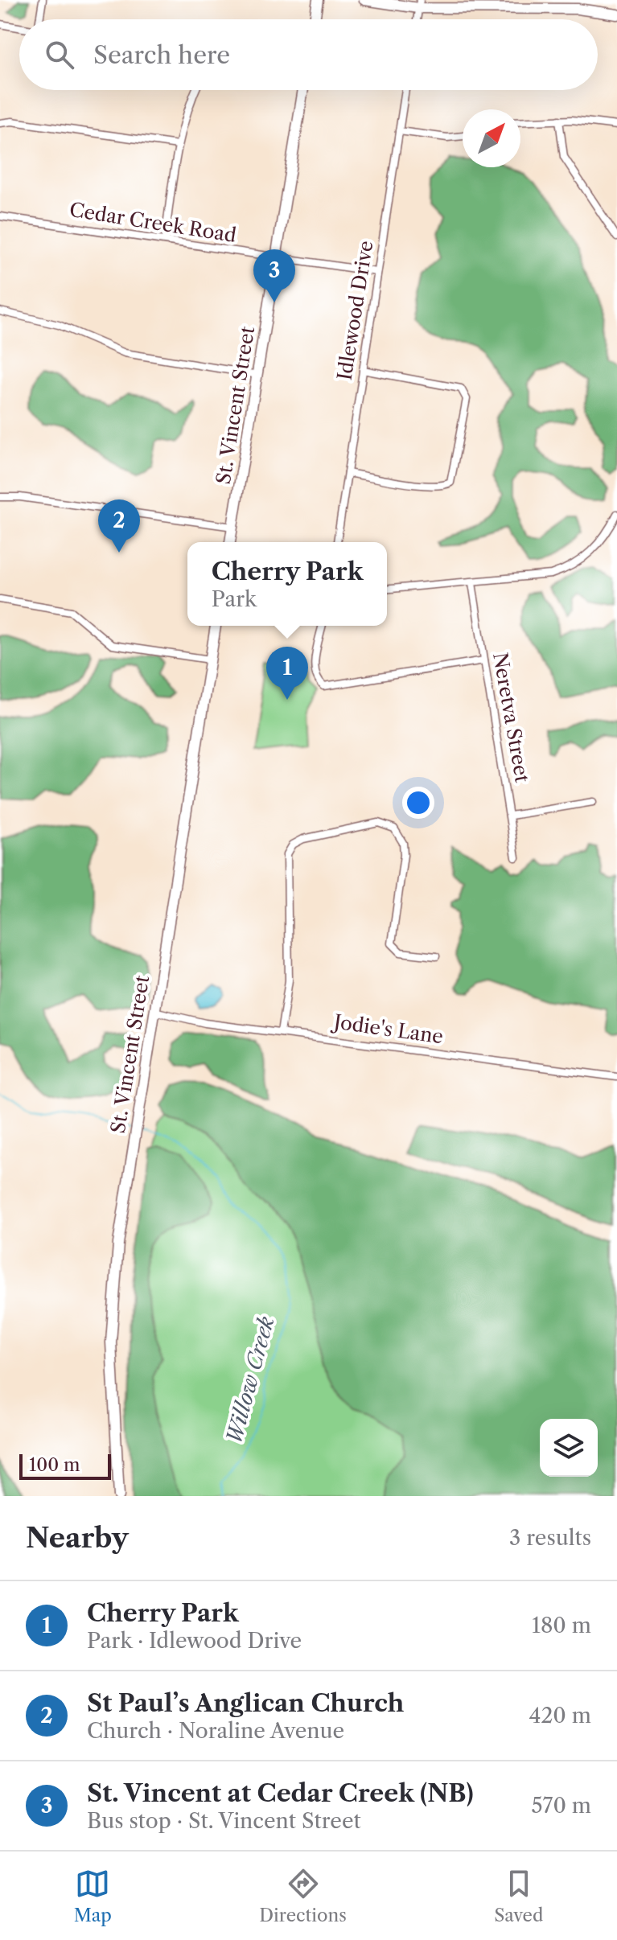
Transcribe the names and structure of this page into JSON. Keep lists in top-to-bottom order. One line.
{"streets":{"street":["Cedar Creek Road","Idlewood Drive","St. Vincent Street","Neretva Street","Jodie's Lane"]},"crossings":[["Cedar Creek Road","Idlewood Drive"],["Cedar Creek Road","St. Vincent Street"],["St. Vincent Street","Jodie's Lane"]],"water":["Willow Creek"],"scale_bar":"100 m","north":"top right","page":{"search":"Search here","pins":["3","2","1"],"popup":["Cherry Park","Park"],"scale":"100 m","heading":["Nearby","3 results"],"list":[{"mark":"1","name":"Cherry Park","note":"Park · Idlewood Drive","value":"180 m"},{"mark":"2","name":"St Paul’s Anglican Church","note":"Church · Noraline Avenue","value":"420 m"},{"mark":"3","name":"St. Vincent at Cedar Creek (NB)","note":"Bus stop · St. Vincent Street","value":"570 m"}],"nav":["Map","Directions","Saved"]}}
